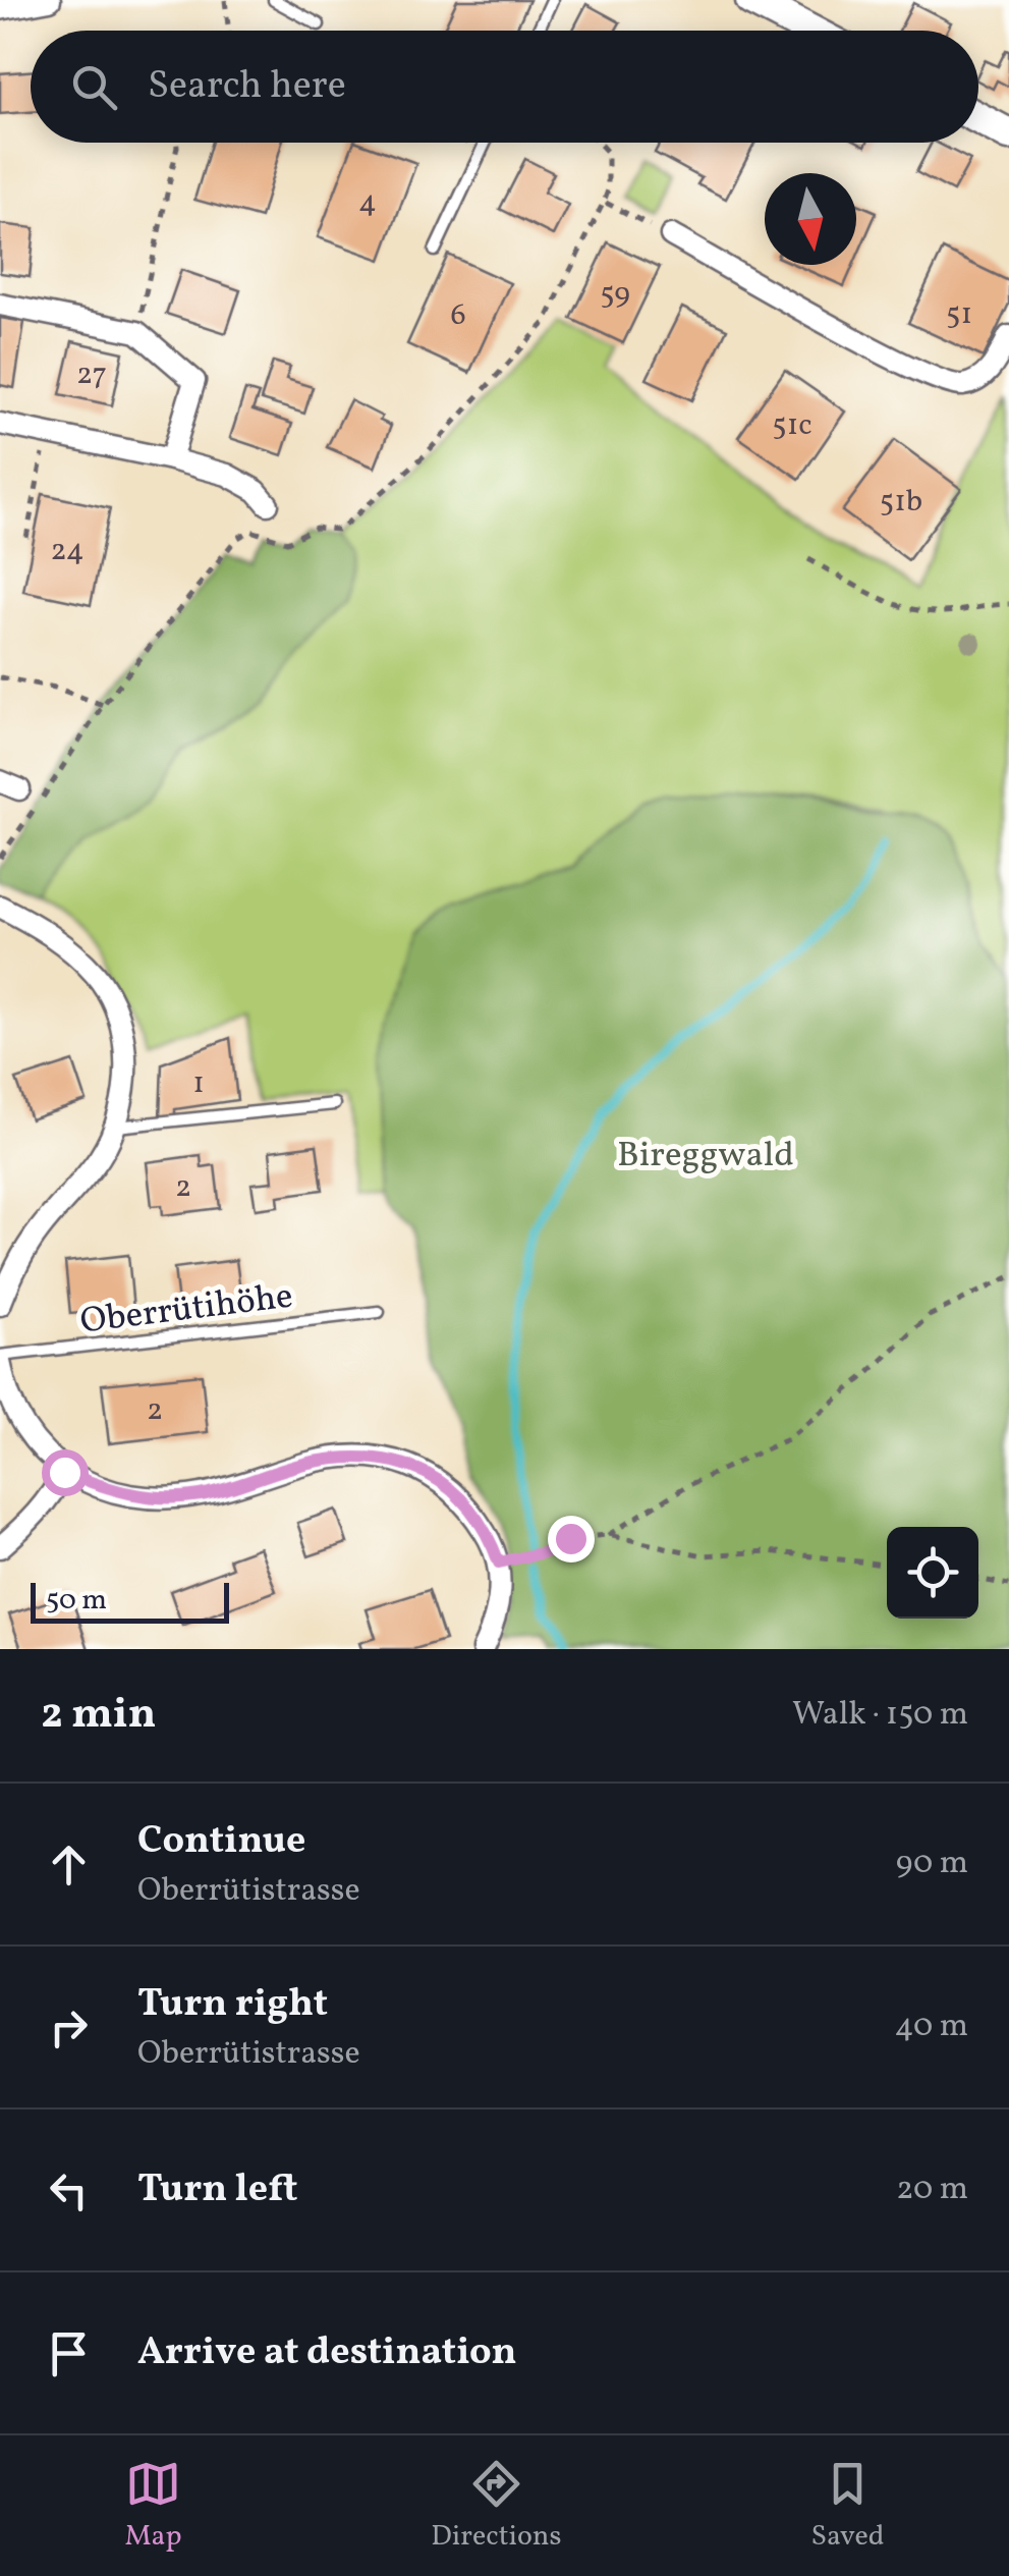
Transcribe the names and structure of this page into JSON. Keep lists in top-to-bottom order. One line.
{"streets":{"lane":["Oberrütihöhe"]},"parks":["Bireggwald"],"house_numbers":["4","59","51","6","27","51c","51b","24","1","2","2"],"scale_bar":"50 m","north":"bottom","page":{"search":"Search here","scale":"50 m","heading":["2 min","Walk · 150 m"],"list":[["Continue","Oberrütistrasse","90 m"],["Turn right","Oberrütistrasse","40 m"],["Turn left","20 m"],"Arrive at destination"],"nav":["Map","Directions","Saved"]}}
